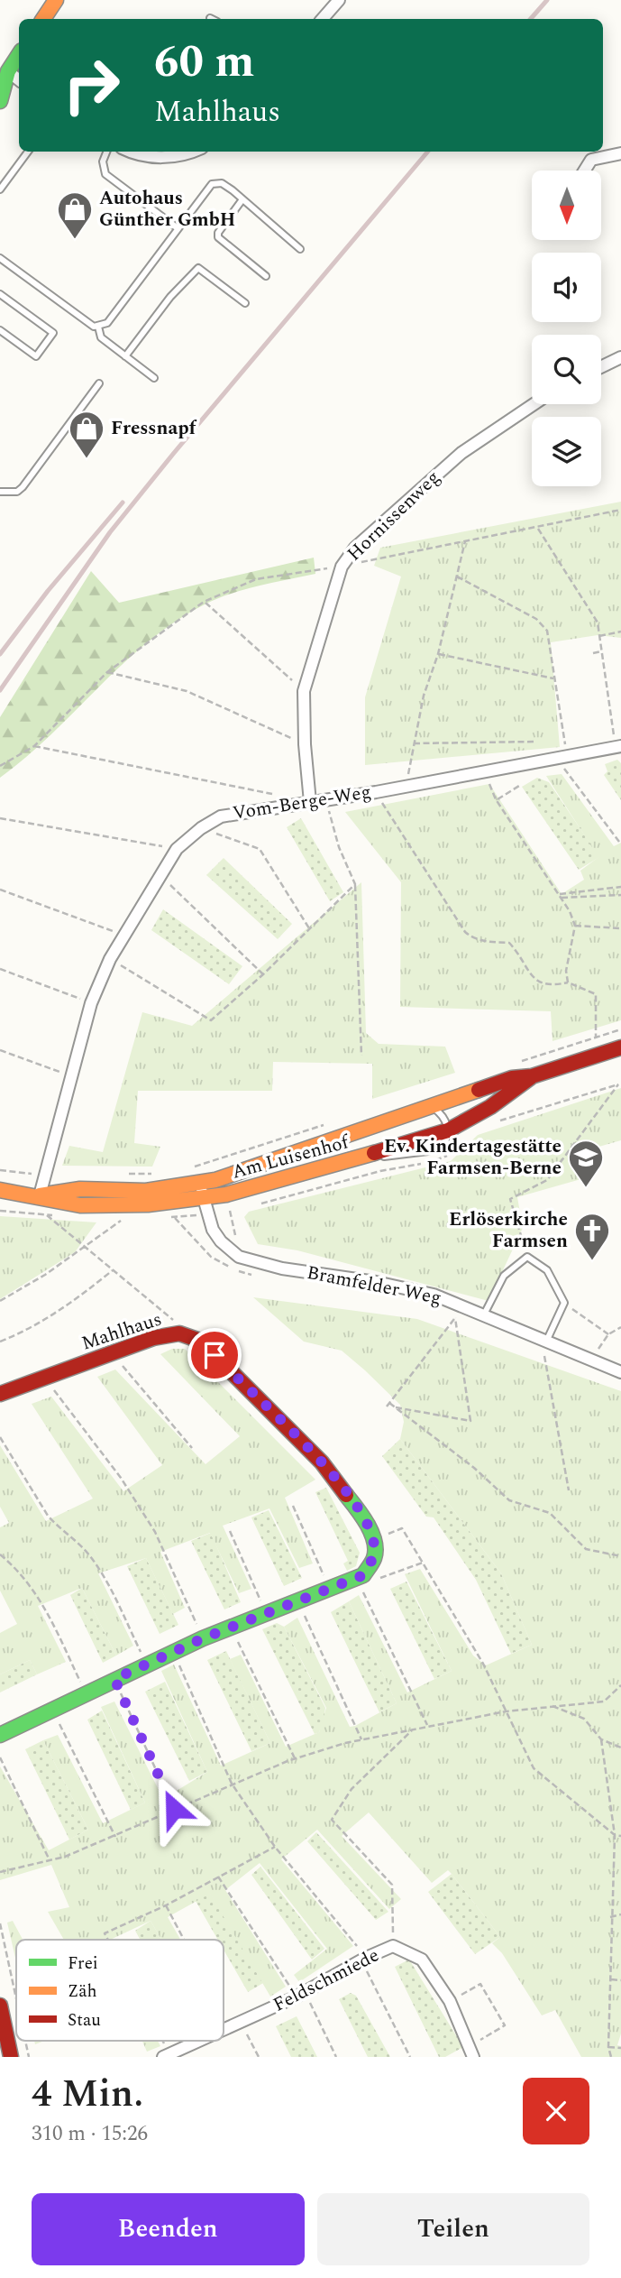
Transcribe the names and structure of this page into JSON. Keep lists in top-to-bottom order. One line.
{"streets":{"main road":["Am Luisenhof","Mahlhaus"],"street":["Hornissenweg","Vom-Berge-Weg","Bramfelder Weg","Feldschmiede"]},"crossings":[["Hornissenweg","Vom-Berge-Weg"],["Vom-Berge-Weg","Am Luisenhof"],["Am Luisenhof","Bramfelder Weg"]],"places":{"shop":["Autohaus Günther GmbH","Fressnapf"],"school or university":["Ev. Kindertagestätte Farmsen-Berne"],"church":["Erlöserkirche Farmsen"]},"legend":["Frei","Zäh","Stau"],"north":"bottom","page":{"turn":["60 m","Mahlhaus"],"heading":["4 Min.","310 m · 15:26"],"buttons":["Beenden","Teilen"]}}
